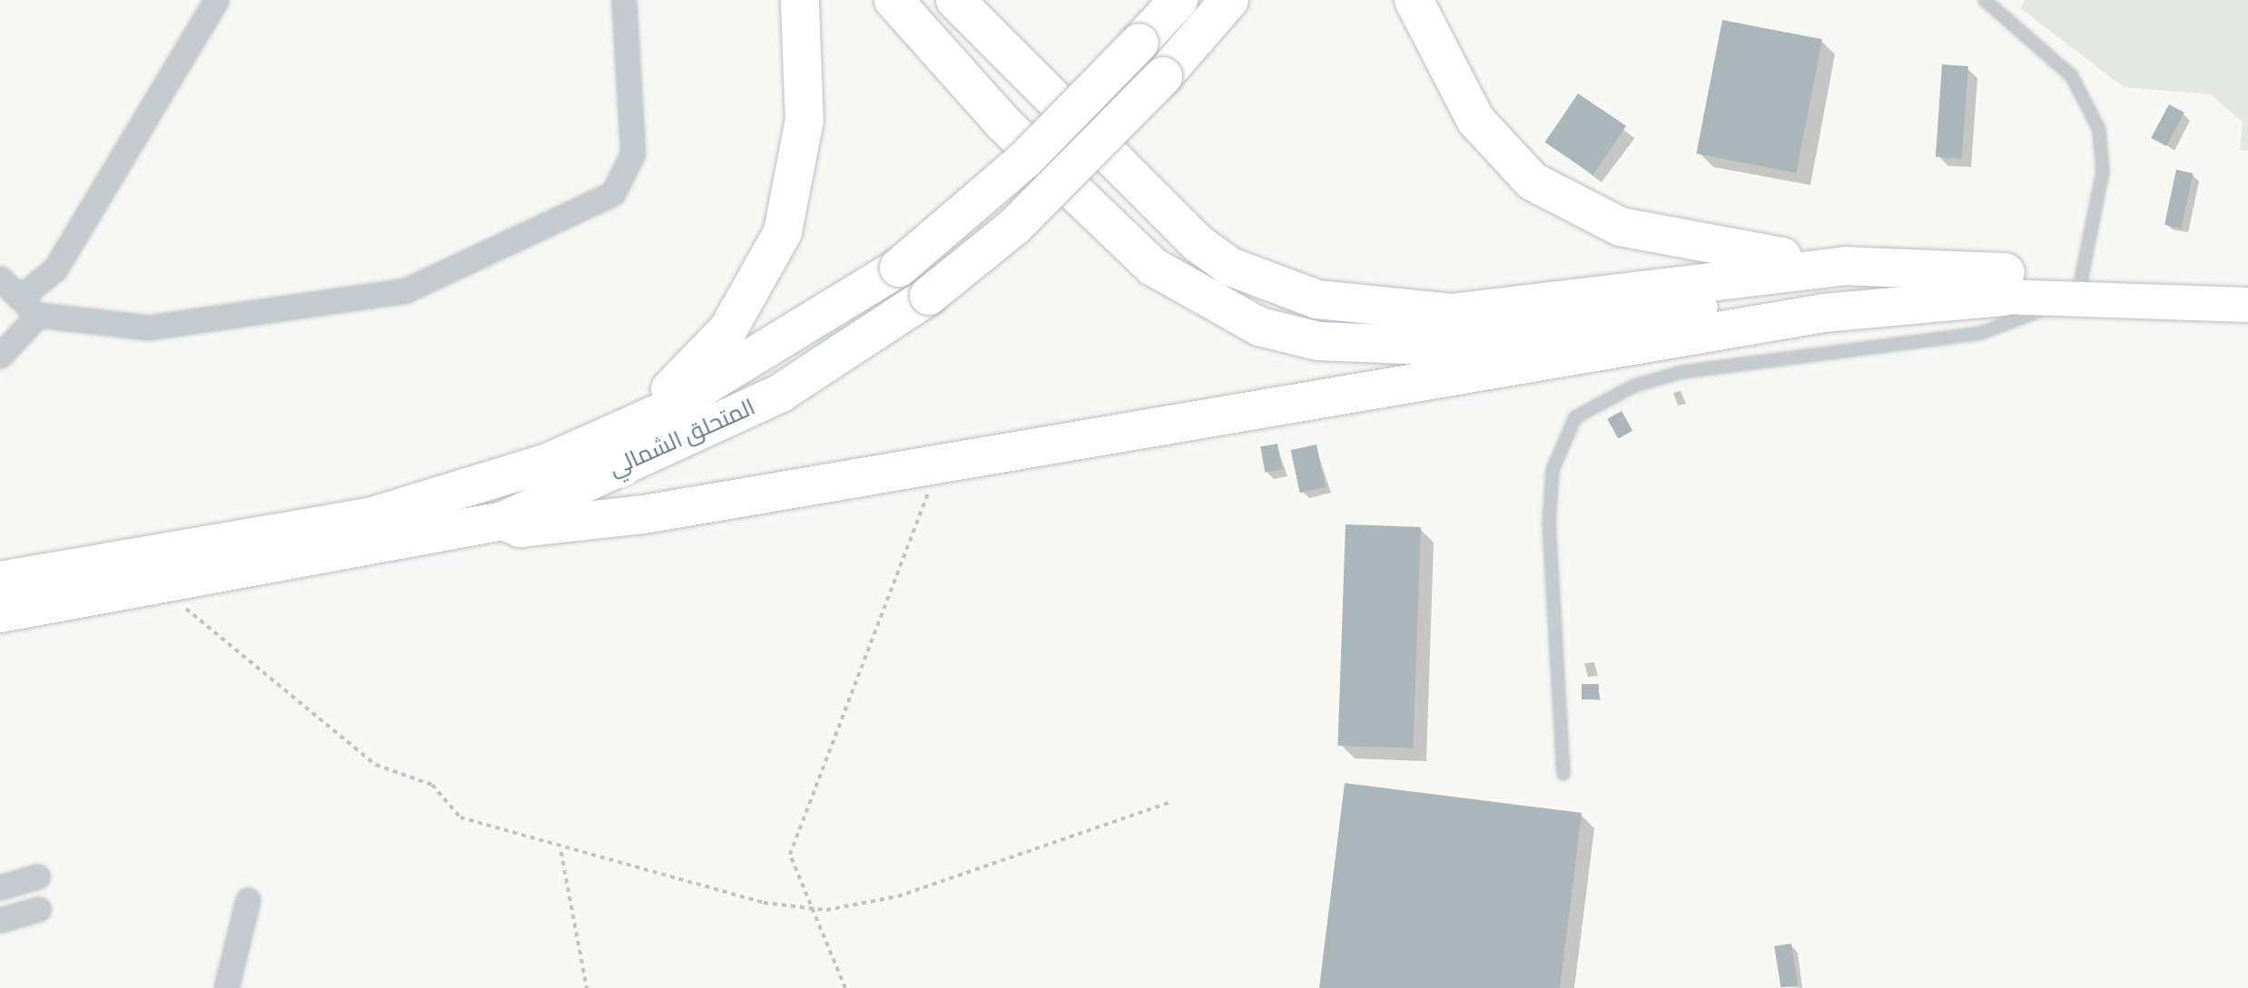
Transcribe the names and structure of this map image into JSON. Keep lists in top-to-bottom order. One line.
{"streets":{"highway":["المتحلق الشمالي"]}}
